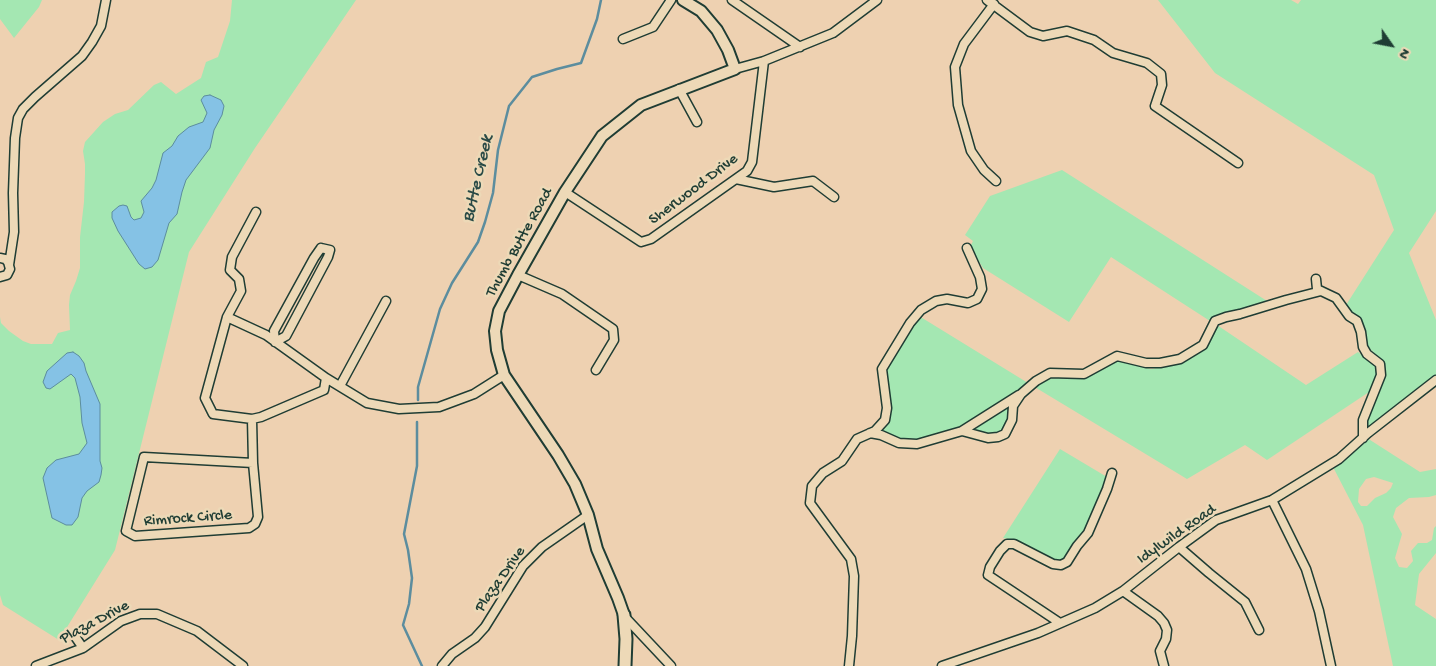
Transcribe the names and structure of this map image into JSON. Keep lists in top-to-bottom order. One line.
{"streets":{"street":["Sherwood Drive","Thumb Butte Road","Rimrock Circle","Idylwild Road","Plaza Drive"]},"crossings":[["Sherwood Drive","Thumb Butte Road"],["Thumb Butte Road","Plaza Drive"]],"water":["Butte Creek"],"north":"bottom right"}
